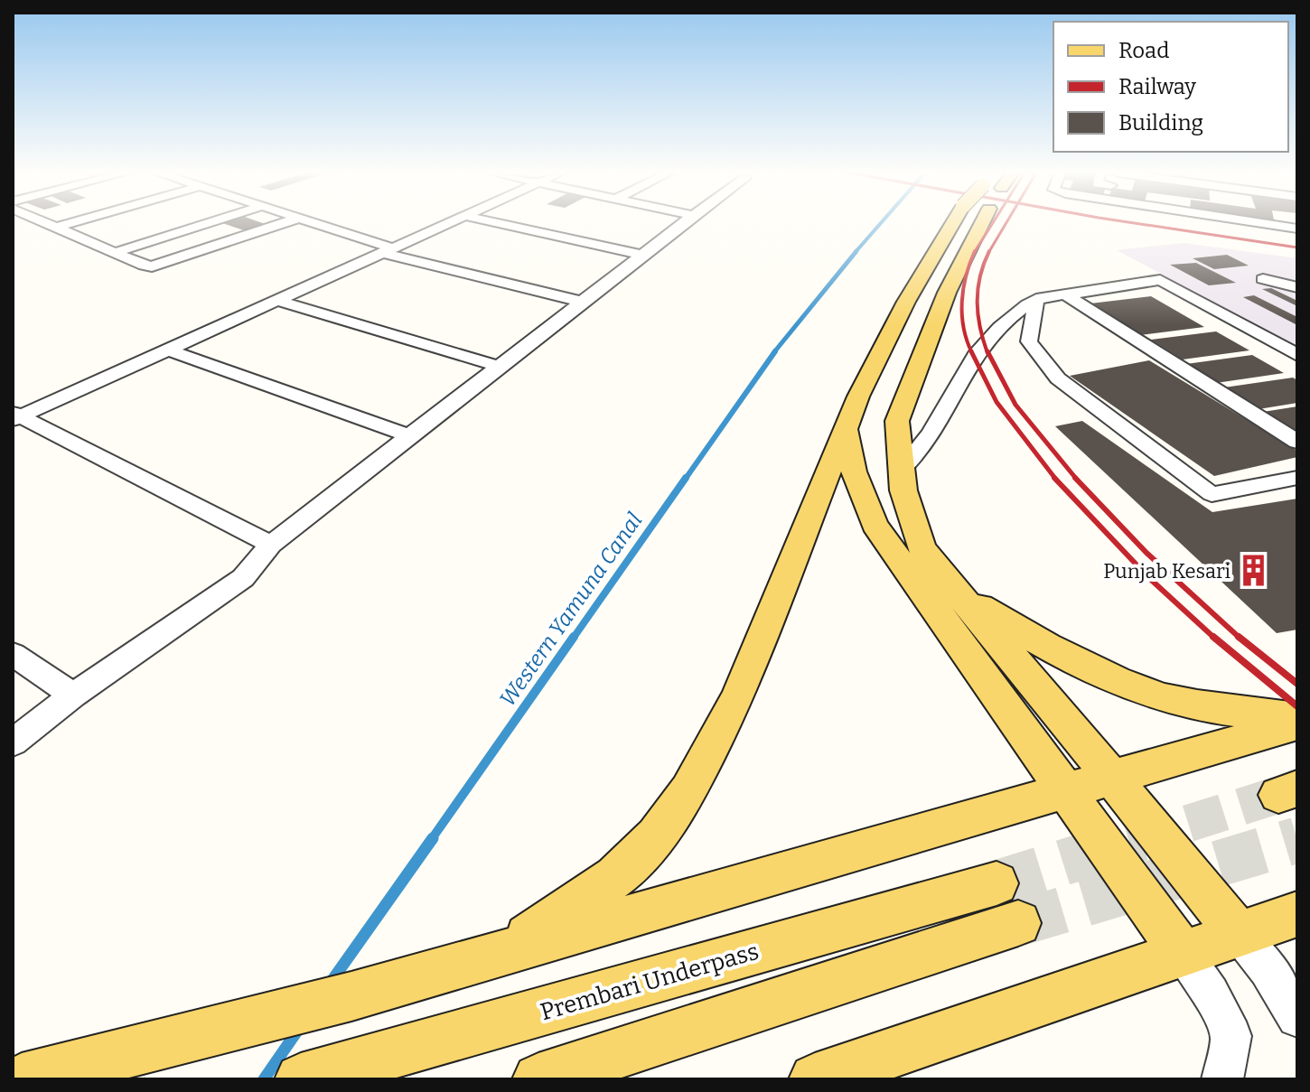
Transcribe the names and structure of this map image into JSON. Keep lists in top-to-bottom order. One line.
{"streets":{"main road":["Prembari Underpass"]},"water":["Western Yamuna Canal"],"places":{"building":["Punjab Kesari"]},"legend":["Road","Railway","Building"]}
